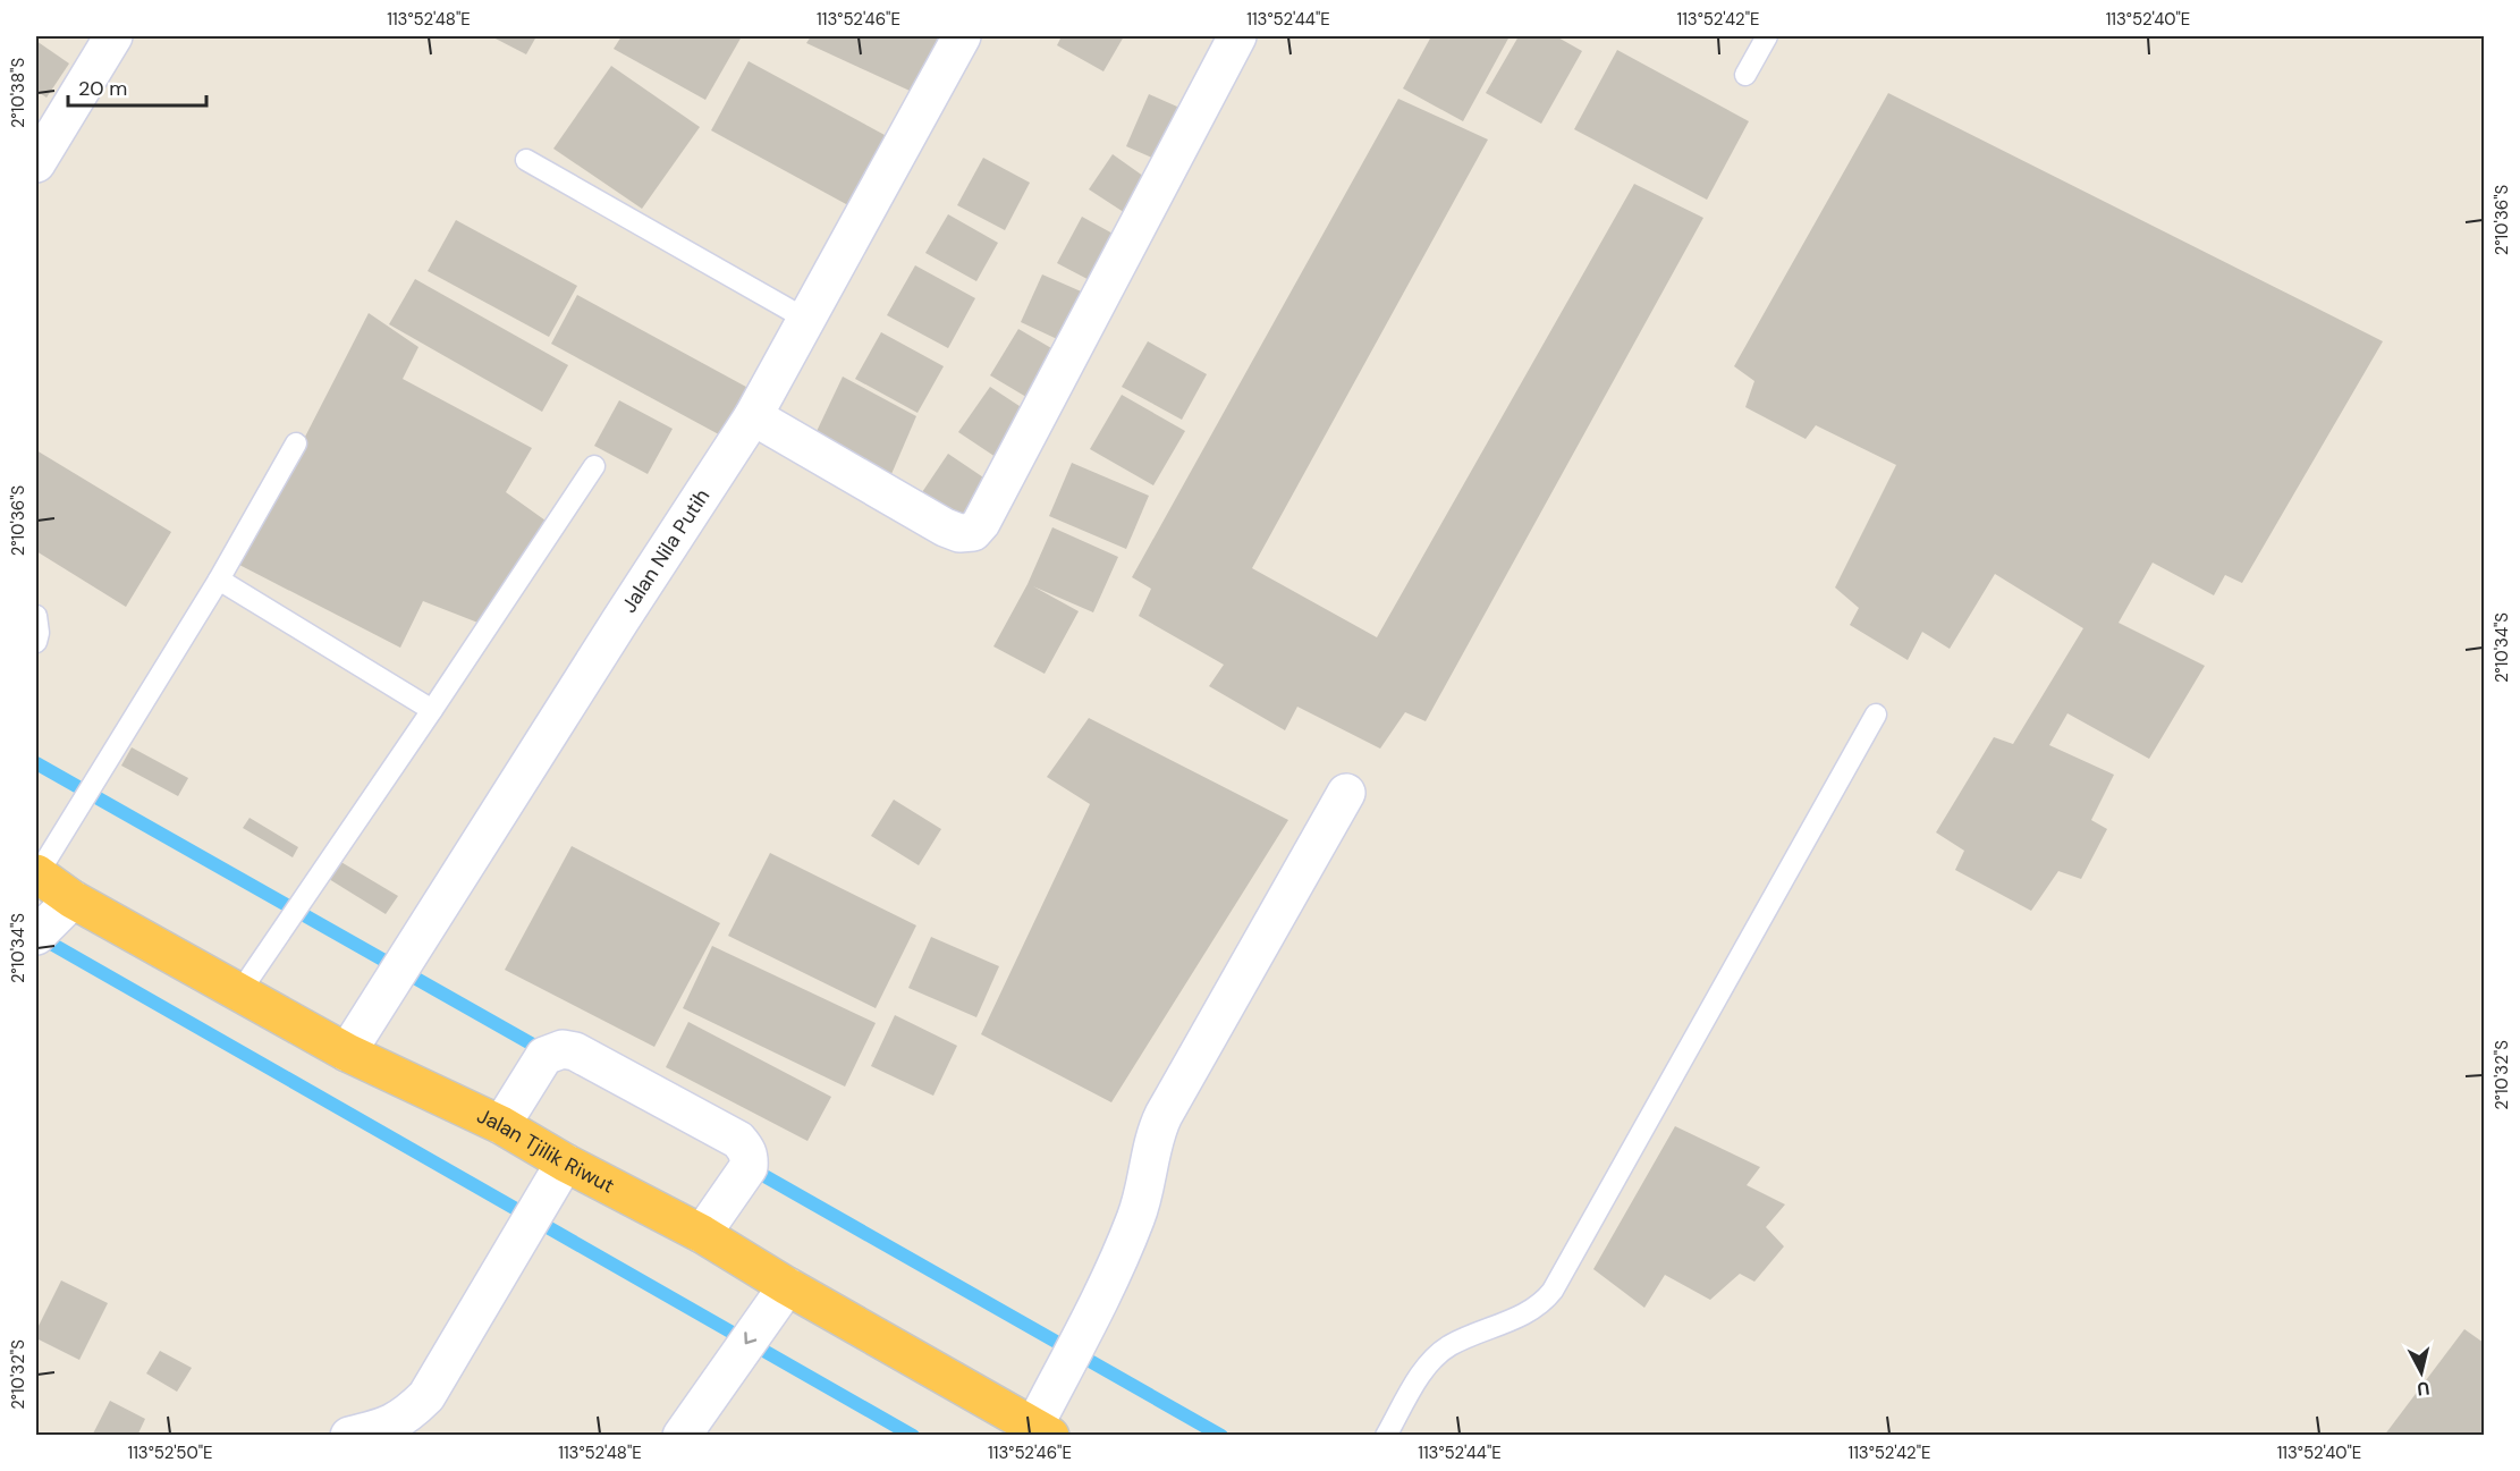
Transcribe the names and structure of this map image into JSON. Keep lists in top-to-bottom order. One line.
{"streets":{"highway":["Jalan Tjilik Riwut"],"street":["Jalan Nila Putih"]},"crossings":[["Jalan Nila Putih","Jalan Tjilik Riwut"]],"scale_bar":"20 m","north":"bottom","coordinates":["113°52'48\"E","113°52'46\"E","113°52'44\"E","113°52'42\"E","113°52'40\"E","2°10'38\"S","2°10'36\"S","2°10'34\"S","2°10'32\"S","113°52'50\"E"]}
